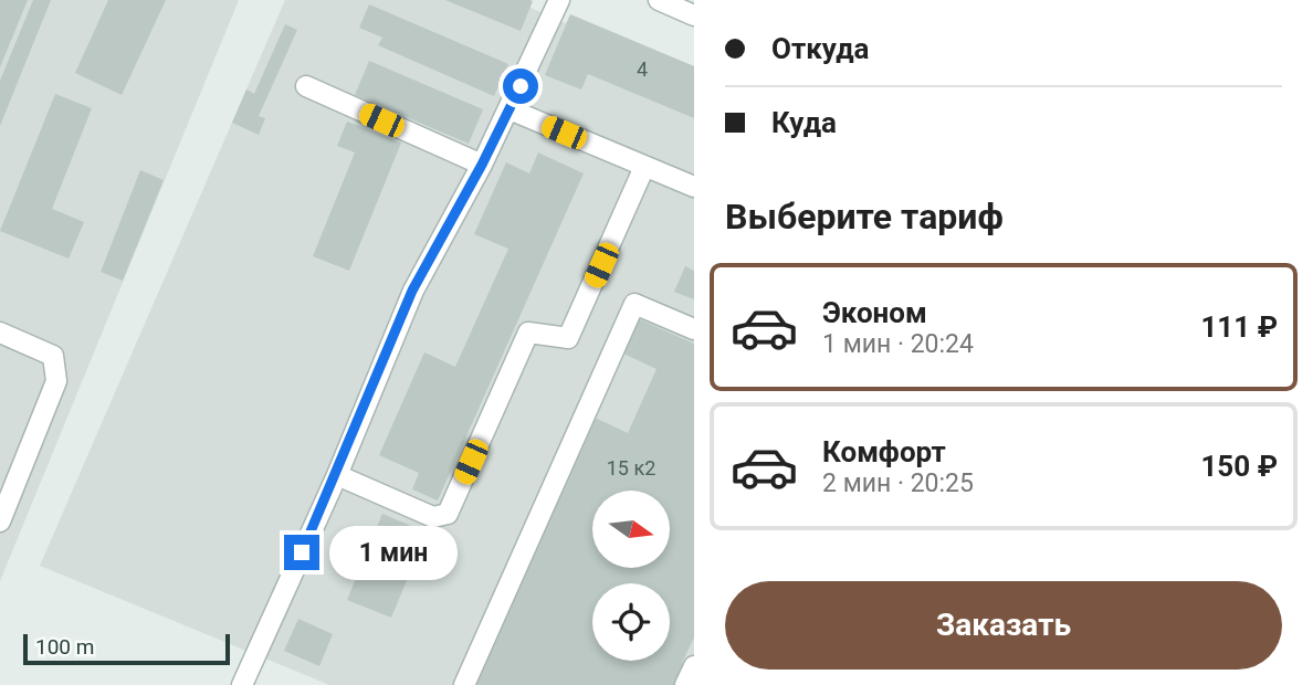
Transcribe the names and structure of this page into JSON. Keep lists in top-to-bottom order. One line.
{"house_numbers":["4","15 к2"],"scale_bar":"100 m","north":"right","page":{"banner":["Откуда","Куда"],"heading":"Выберите тариф","list":[{"name":"Эконом","note":"1 мин · 20:24","value":"111 ₽"},{"name":"Комфорт","note":"2 мин · 20:25","value":"150 ₽"}],"bubble":"1 мин","buttons":"Заказать","scale":"100 m"}}
